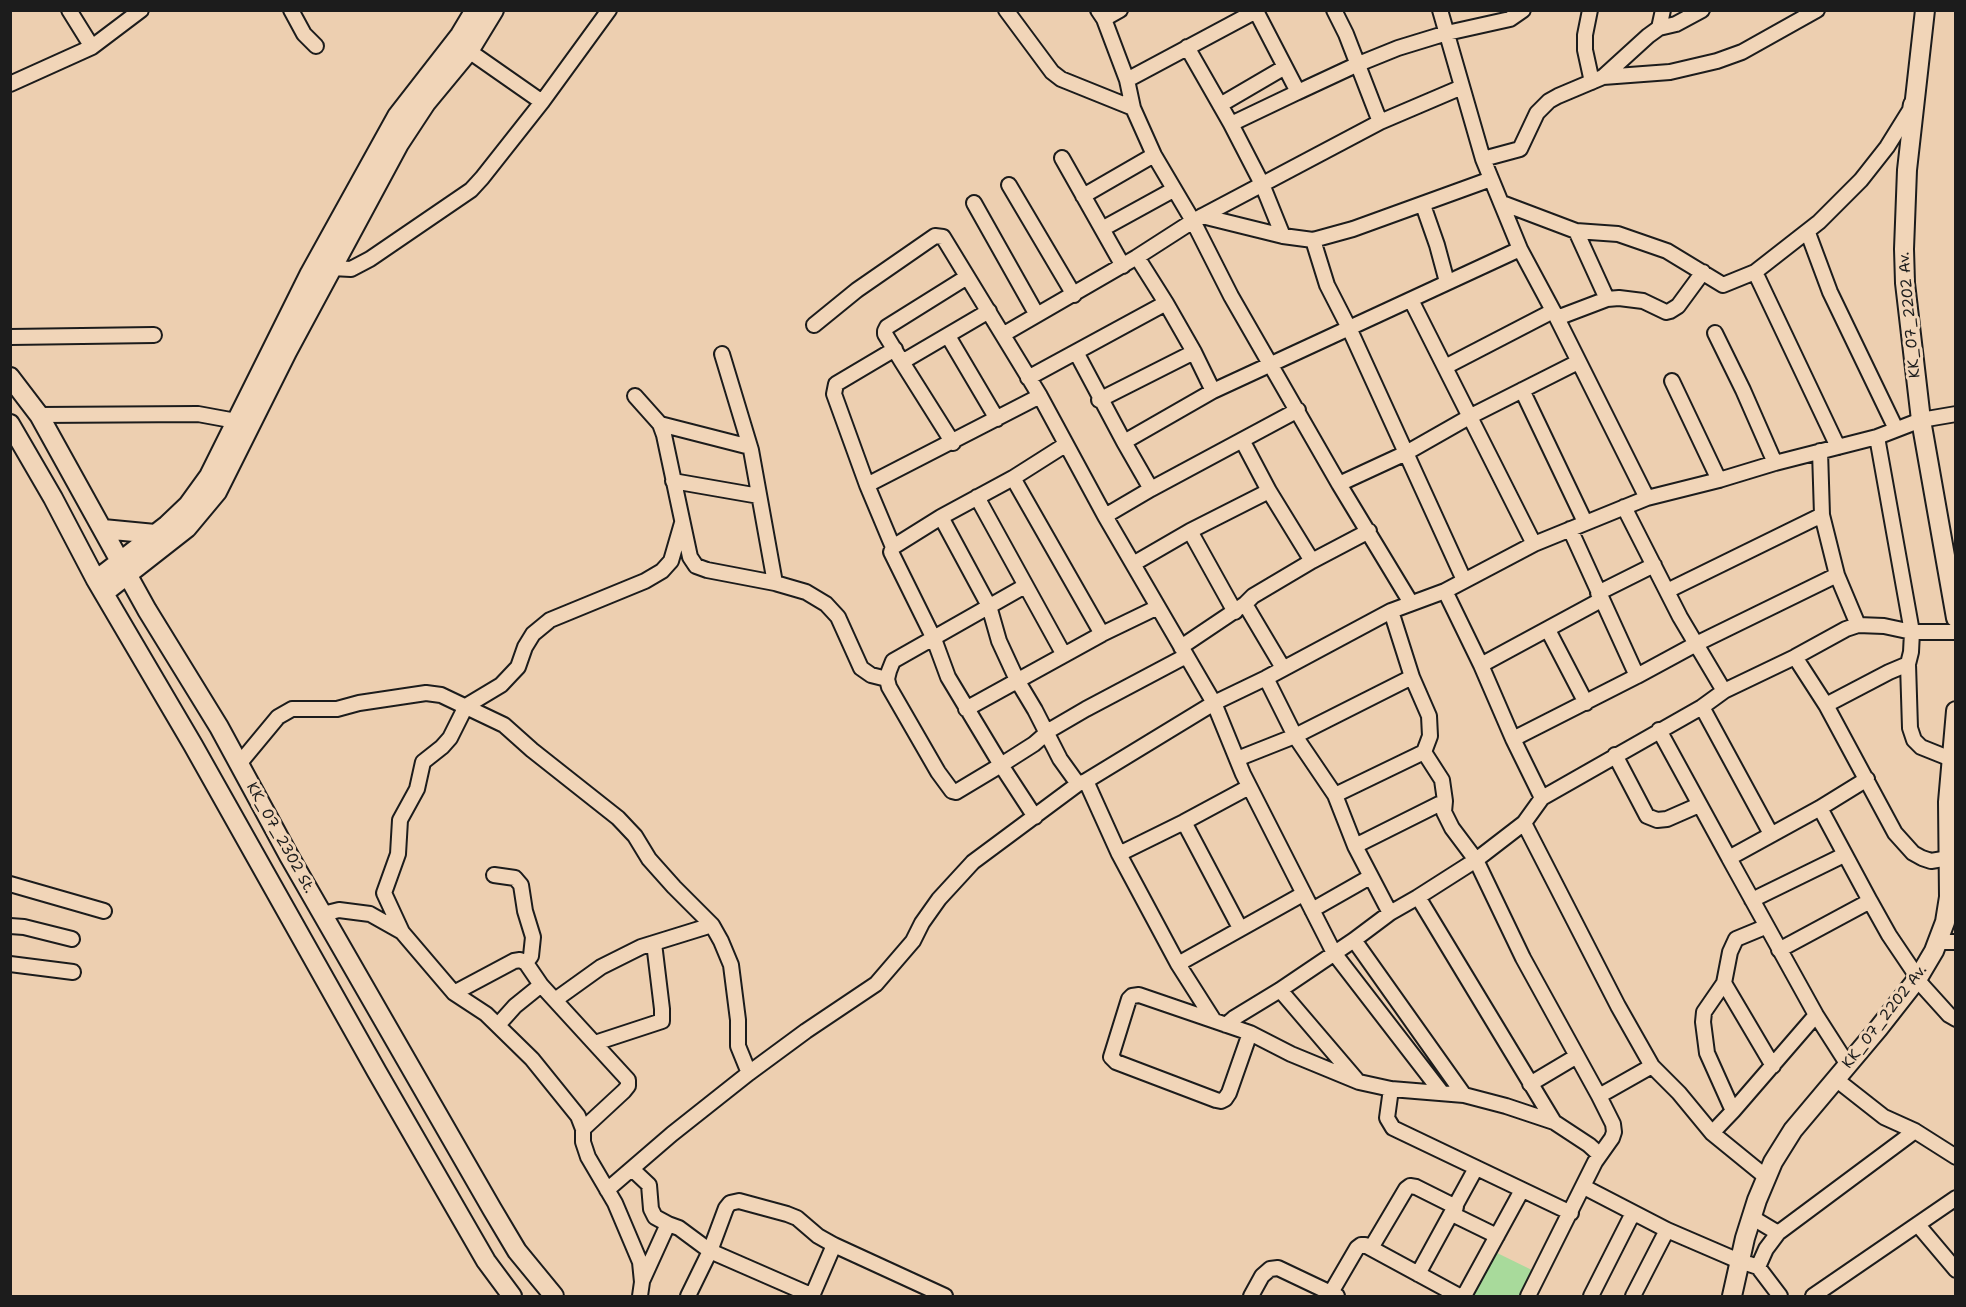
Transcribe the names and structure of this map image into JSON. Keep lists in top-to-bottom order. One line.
{"streets":{"main road":["KK_07_2202 Av.","KK_07_2302 St."]}}
